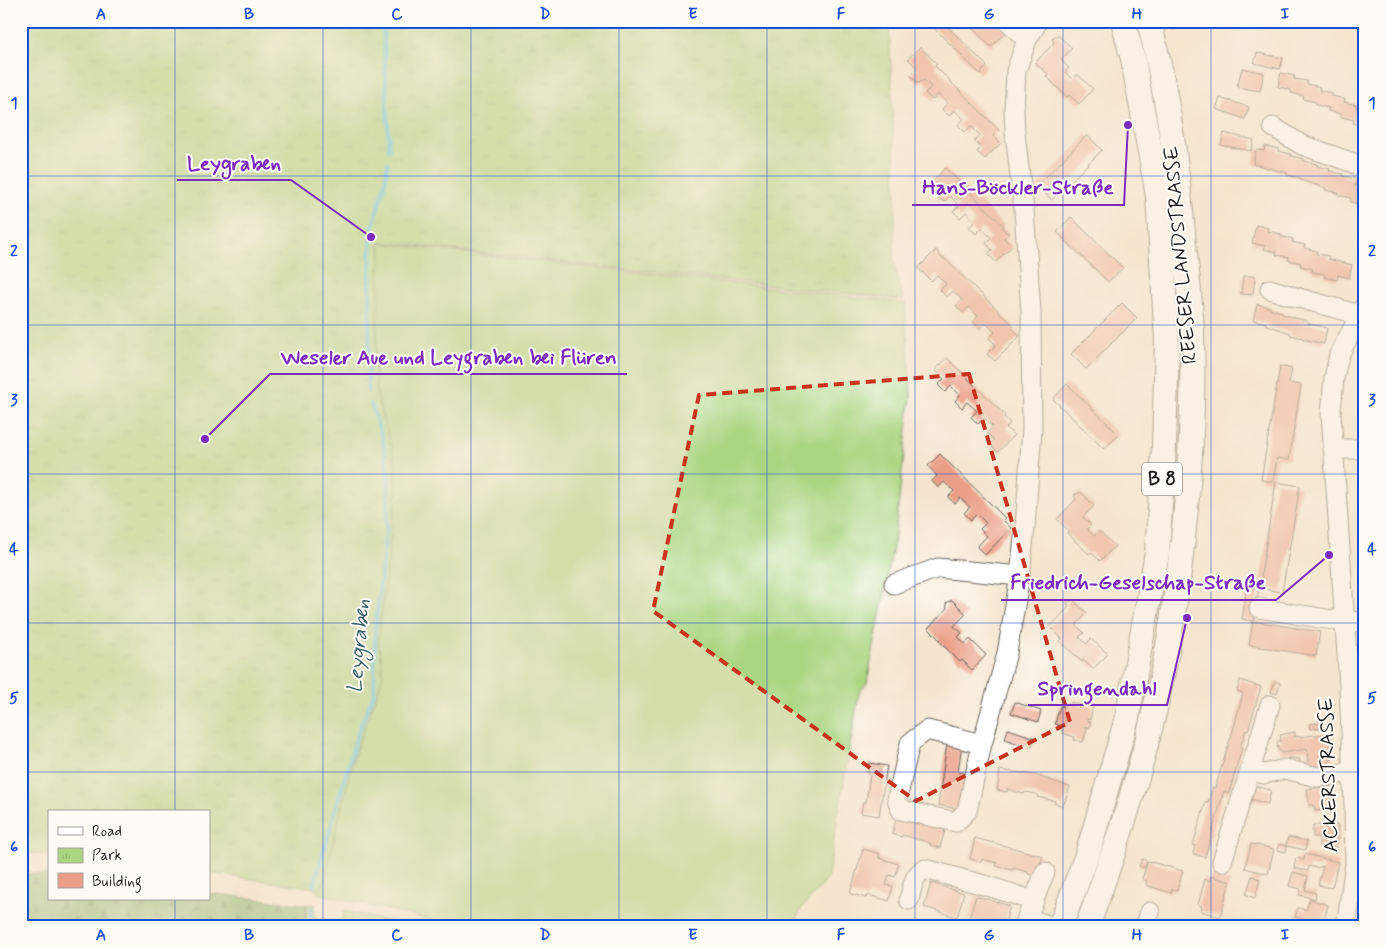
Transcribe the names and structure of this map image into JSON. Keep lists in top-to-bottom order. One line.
{"streets":{"main road":["REESER LANDSTRASSE","B 8"],"street":["ACKERSTRASSE"]},"water":["Leygraben"],"places":["Hans-Böckler-Straße","Leygraben","Weseler Aue und Leygraben bei Flüren","Friedrich-Geselschap-Straße","Springendahl"],"legend":["Road","Park","Building"],"grid":{"columns":["A","B","C","D","E","F","G","H","I"],"rows":["1","2","3","4","5","6"]}}
